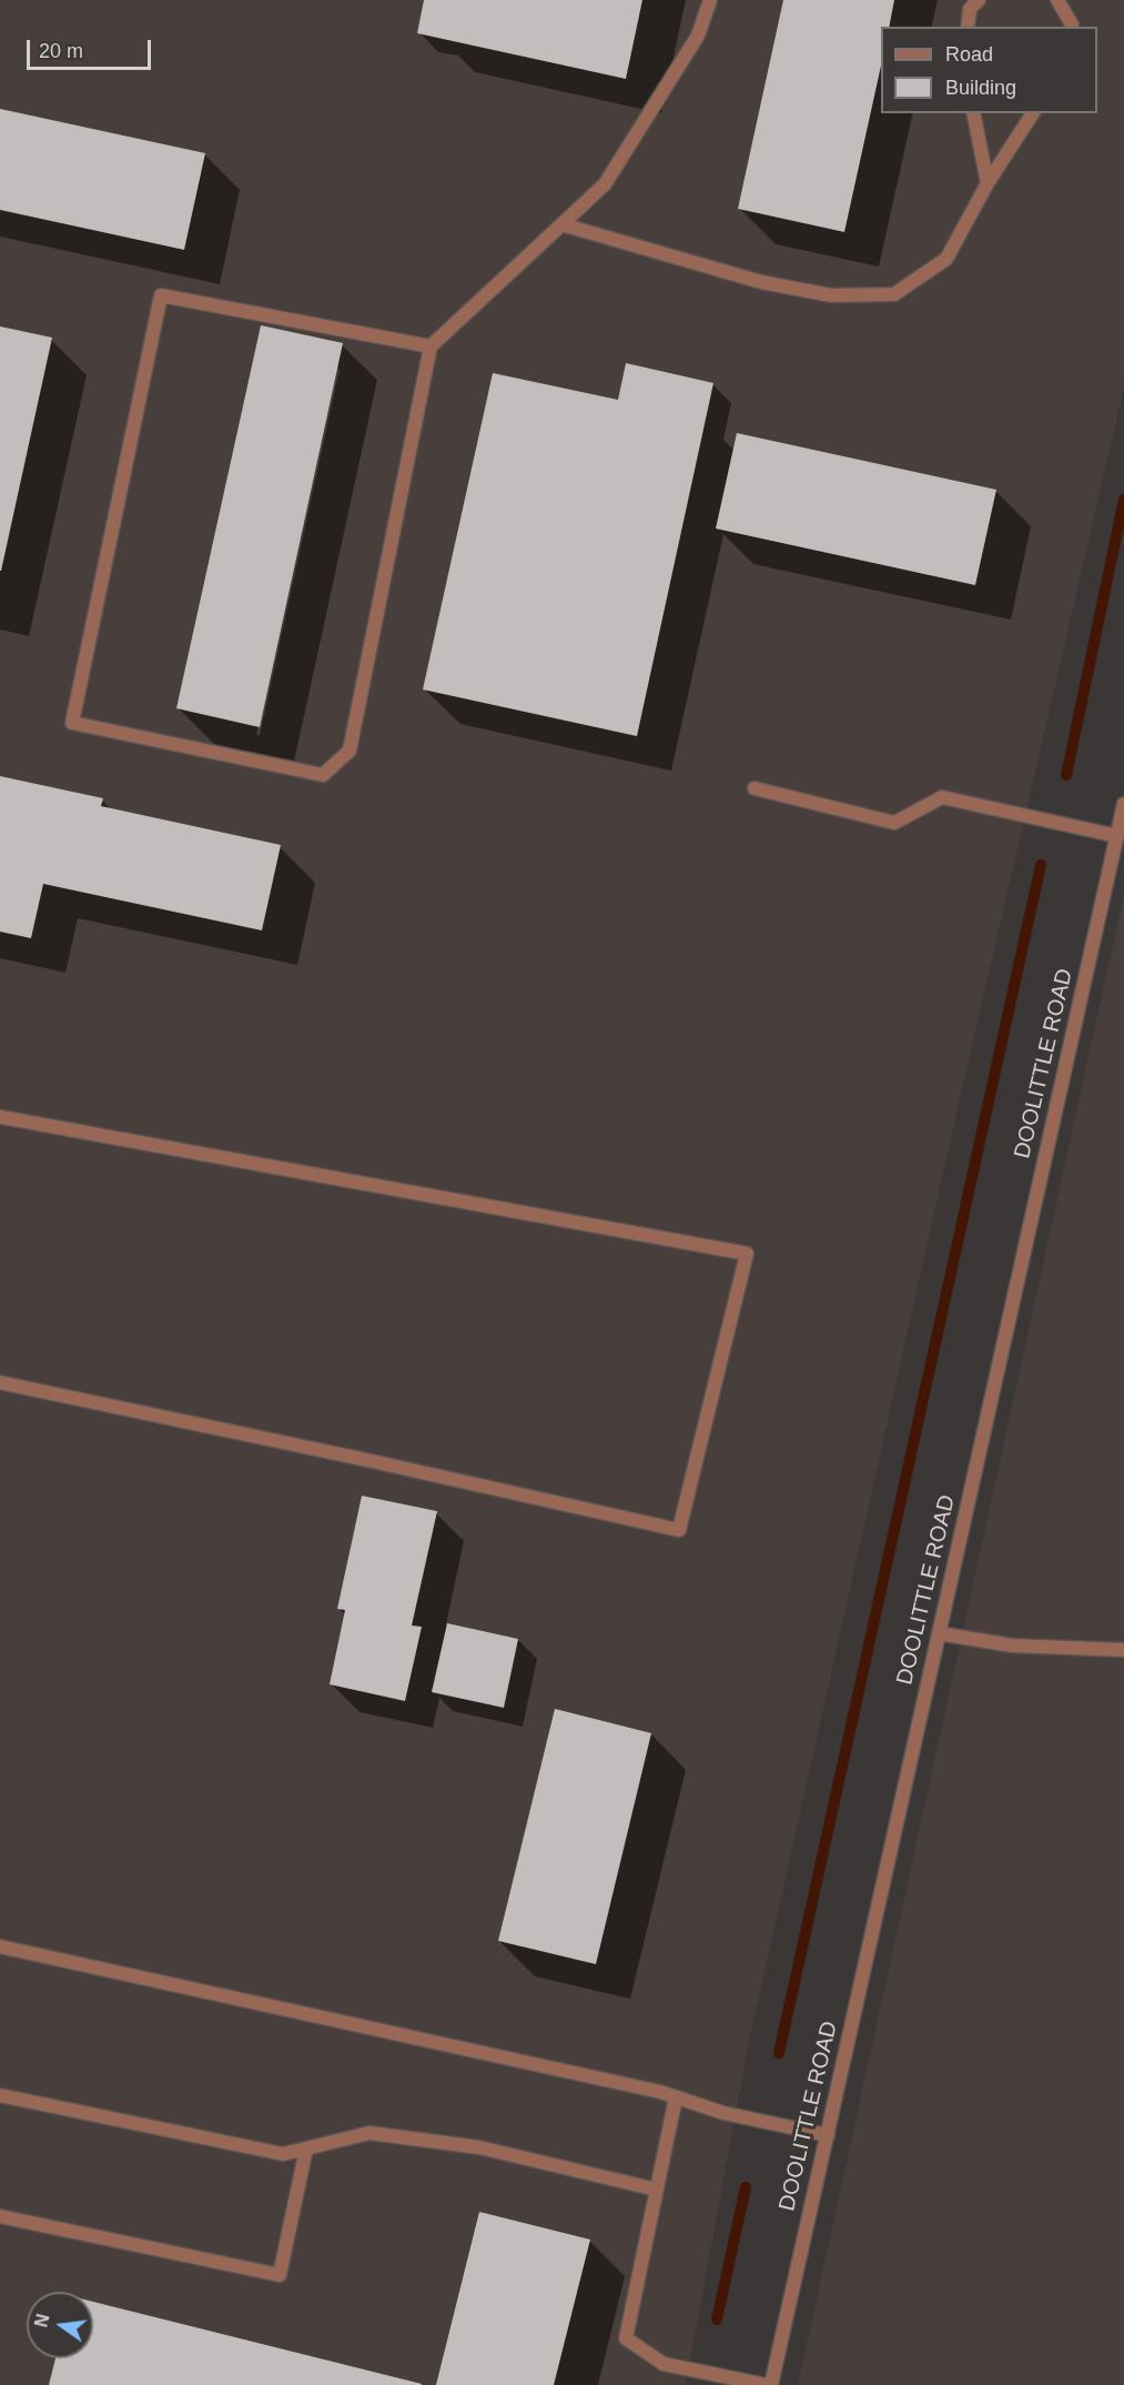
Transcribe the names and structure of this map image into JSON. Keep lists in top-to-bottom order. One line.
{"streets":{"street":["DOOLITTLE ROAD"]},"legend":["Road","Building"],"scale_bar":"20 m","north":"left"}
